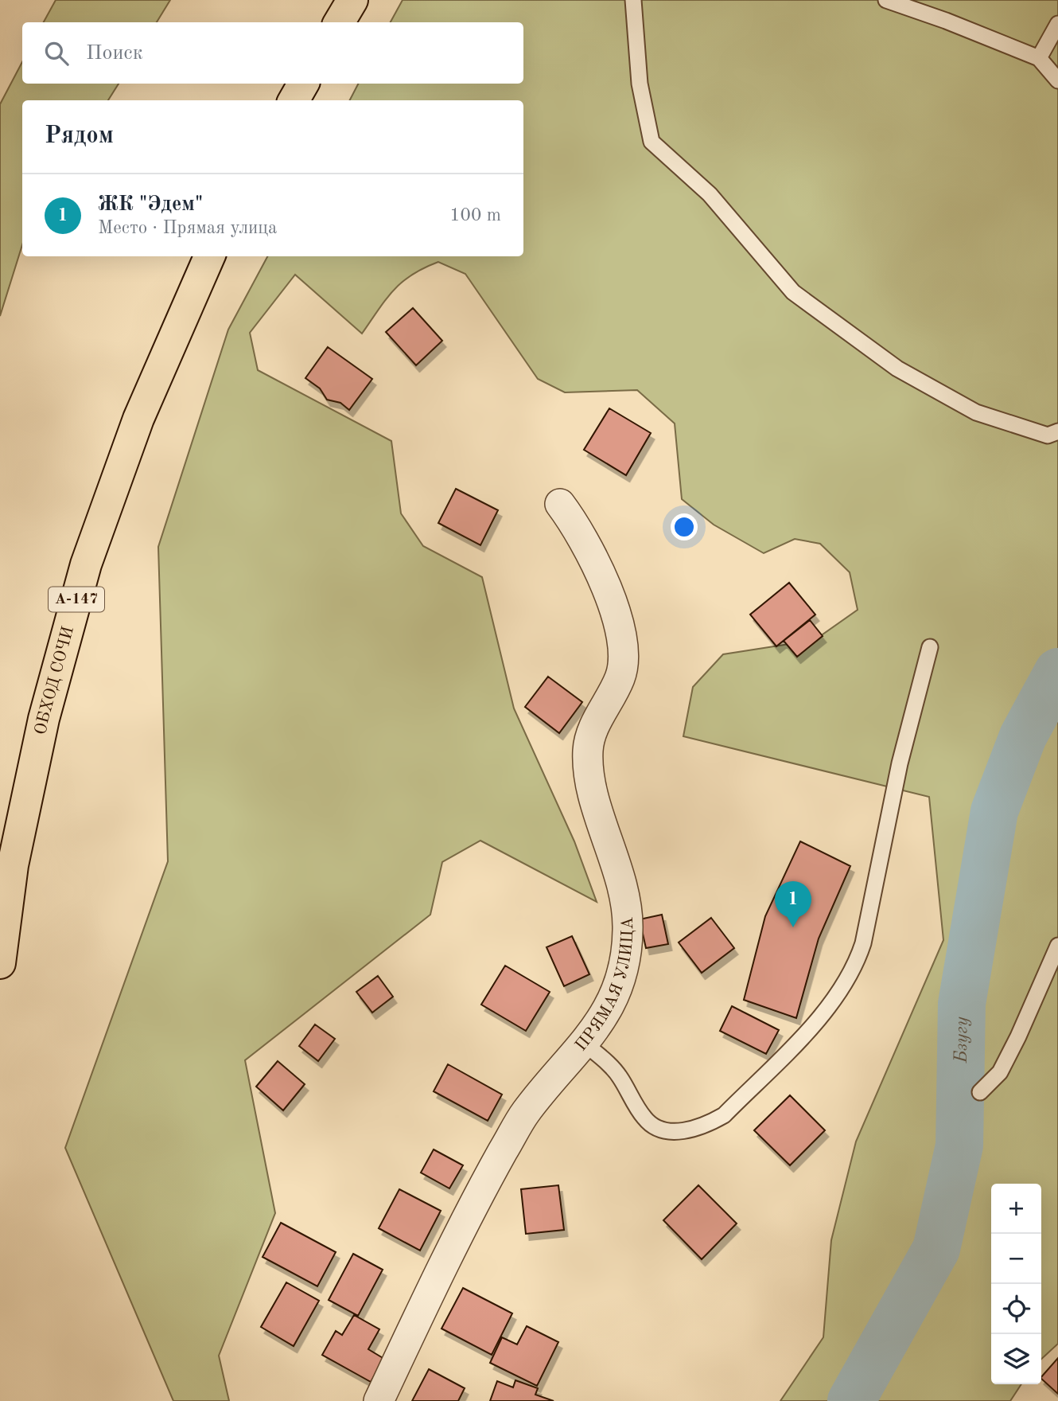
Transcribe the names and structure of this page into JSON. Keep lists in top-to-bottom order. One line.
{"streets":{"highway":["А-147","ОБХОД СОЧИ"],"street":["ПРЯМАЯ УЛИЦА"]},"water":["Бзугу"],"page":{"search":"Поиск","heading":"Рядом","list":[{"mark":"1","name":"ЖК \"Эдем\"","note":"Место · Прямая улица","value":"100 m"}],"pins":"1","map_buttons":["+","−"]}}
